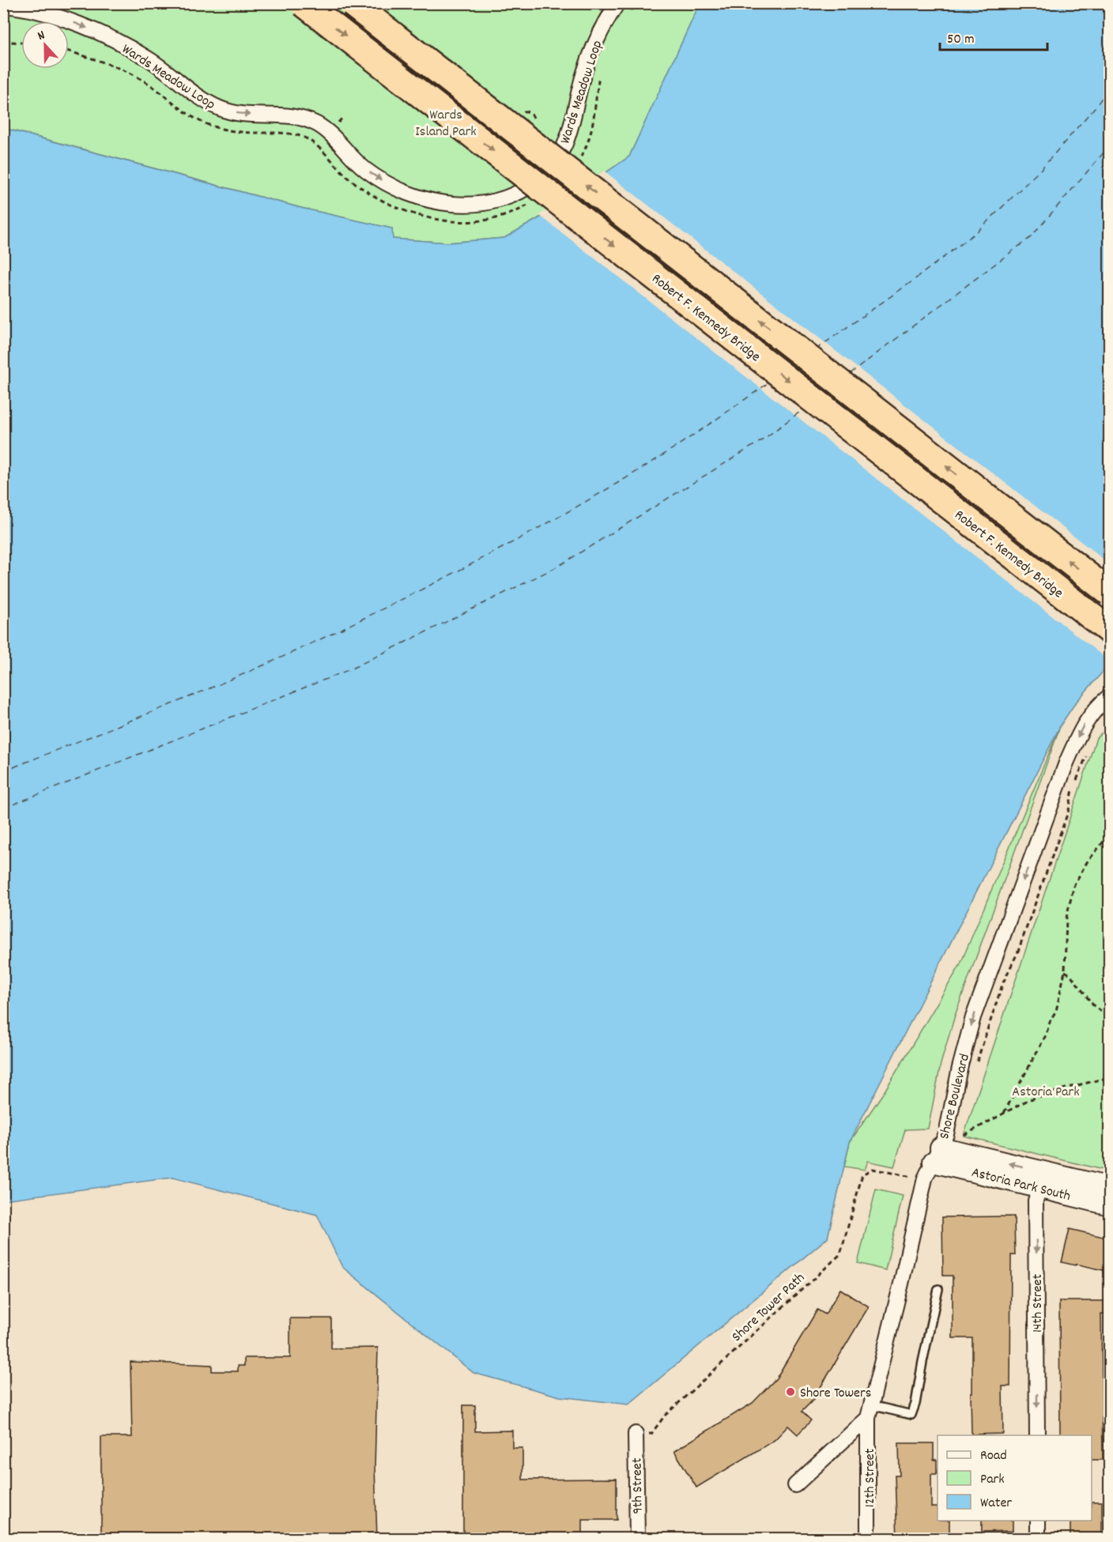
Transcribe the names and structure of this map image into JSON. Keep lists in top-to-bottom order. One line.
{"streets":{"highway":["Robert F. Kennedy Bridge"],"street":["Wards Meadow Loop","Shore Boulevard","Astoria Park South","14th Street","12th Street","9th Street"],"path":["Shore Tower Path"]},"crossings":[["Shore Boulevard","Astoria Park South"],["Shore Boulevard","12th Street"],["Astoria Park South","14th Street"]],"one_way":["Shore Boulevard","14th Street"],"parks":["Wards Island Park","Astoria Park"],"places":["Shore Towers"],"legend":["Road","Park","Water"],"scale_bar":"50 m","north":"top"}
